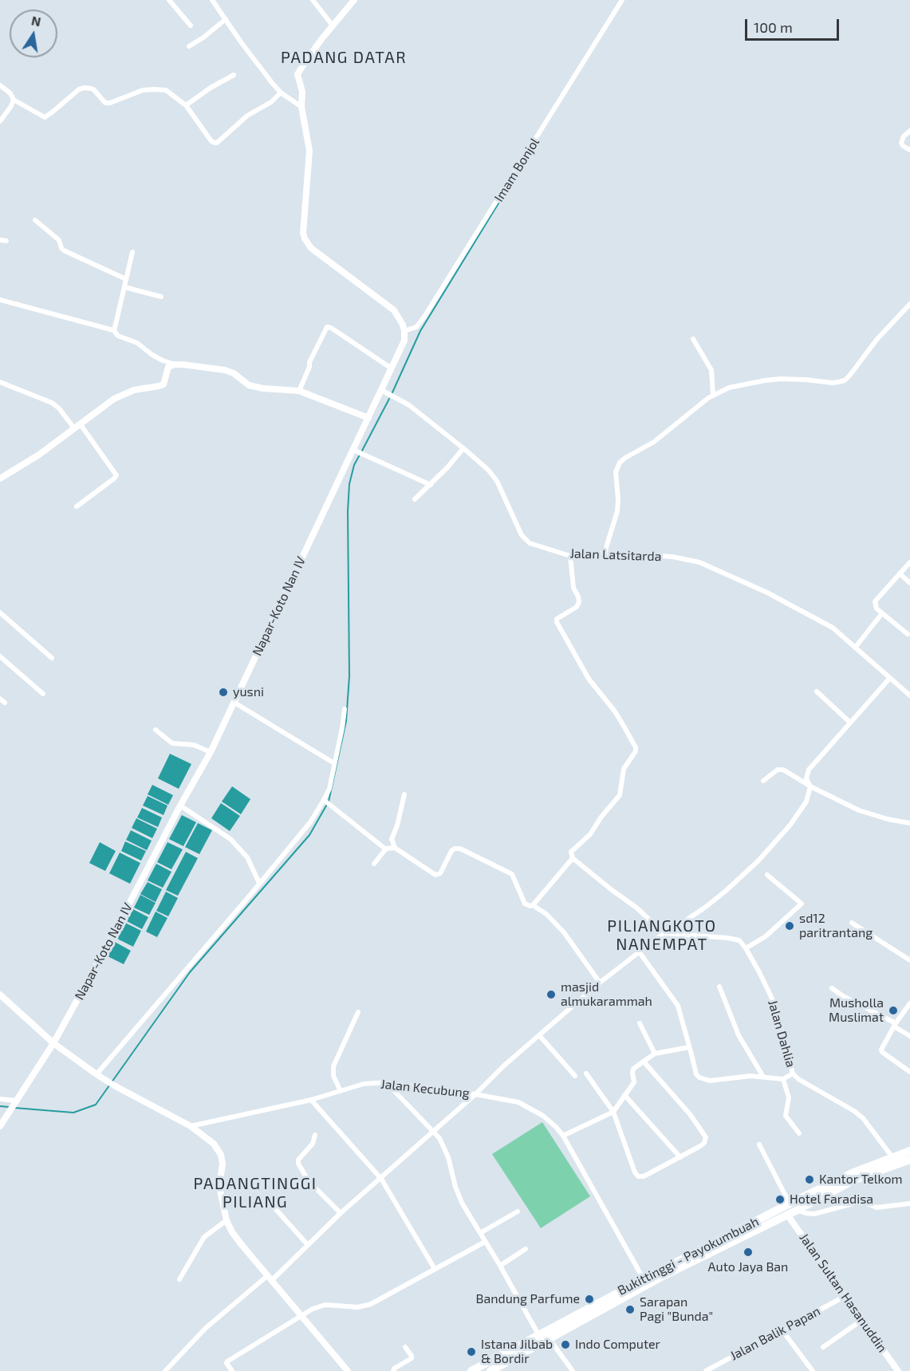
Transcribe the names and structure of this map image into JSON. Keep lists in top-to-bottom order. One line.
{"streets":{"highway":["Bukittinggi - Payokumbuah"],"street":["Imam Bonjol","Jalan Latsitarda","Napar-Koto Nan IV","Jalan Dahlia","Jalan Kecubung","Jalan Sultan Hasanuddin","Jalan Balik Papan"]},"crossings":[["Imam Bonjol","Napar-Koto Nan IV"],["Jalan Latsitarda","Napar-Koto Nan IV"],["Jalan Dahlia","Bukittinggi - Payokumbuah"],["Jalan Kecubung","Bukittinggi - Payokumbuah"],["Bukittinggi - Payokumbuah","Jalan Sultan Hasanuddin"],["Jalan Sultan Hasanuddin","Jalan Balik Papan"]],"districts":["PADANG DATAR","PILIANGKOTO NANEMPAT","PADANGTINGGI PILIANG"],"places":["yusni","sd12 paritrantang","masjid almukarammah","Musholla Muslimat","Kantor Telkom","Hotel Faradisa","Auto Jaya Ban","Bandung Parfume","Sarapan Pagi \"Bunda\"","Indo Computer","Istana Jilbab & Bordir"],"scale_bar":"100 m","north":"top"}
